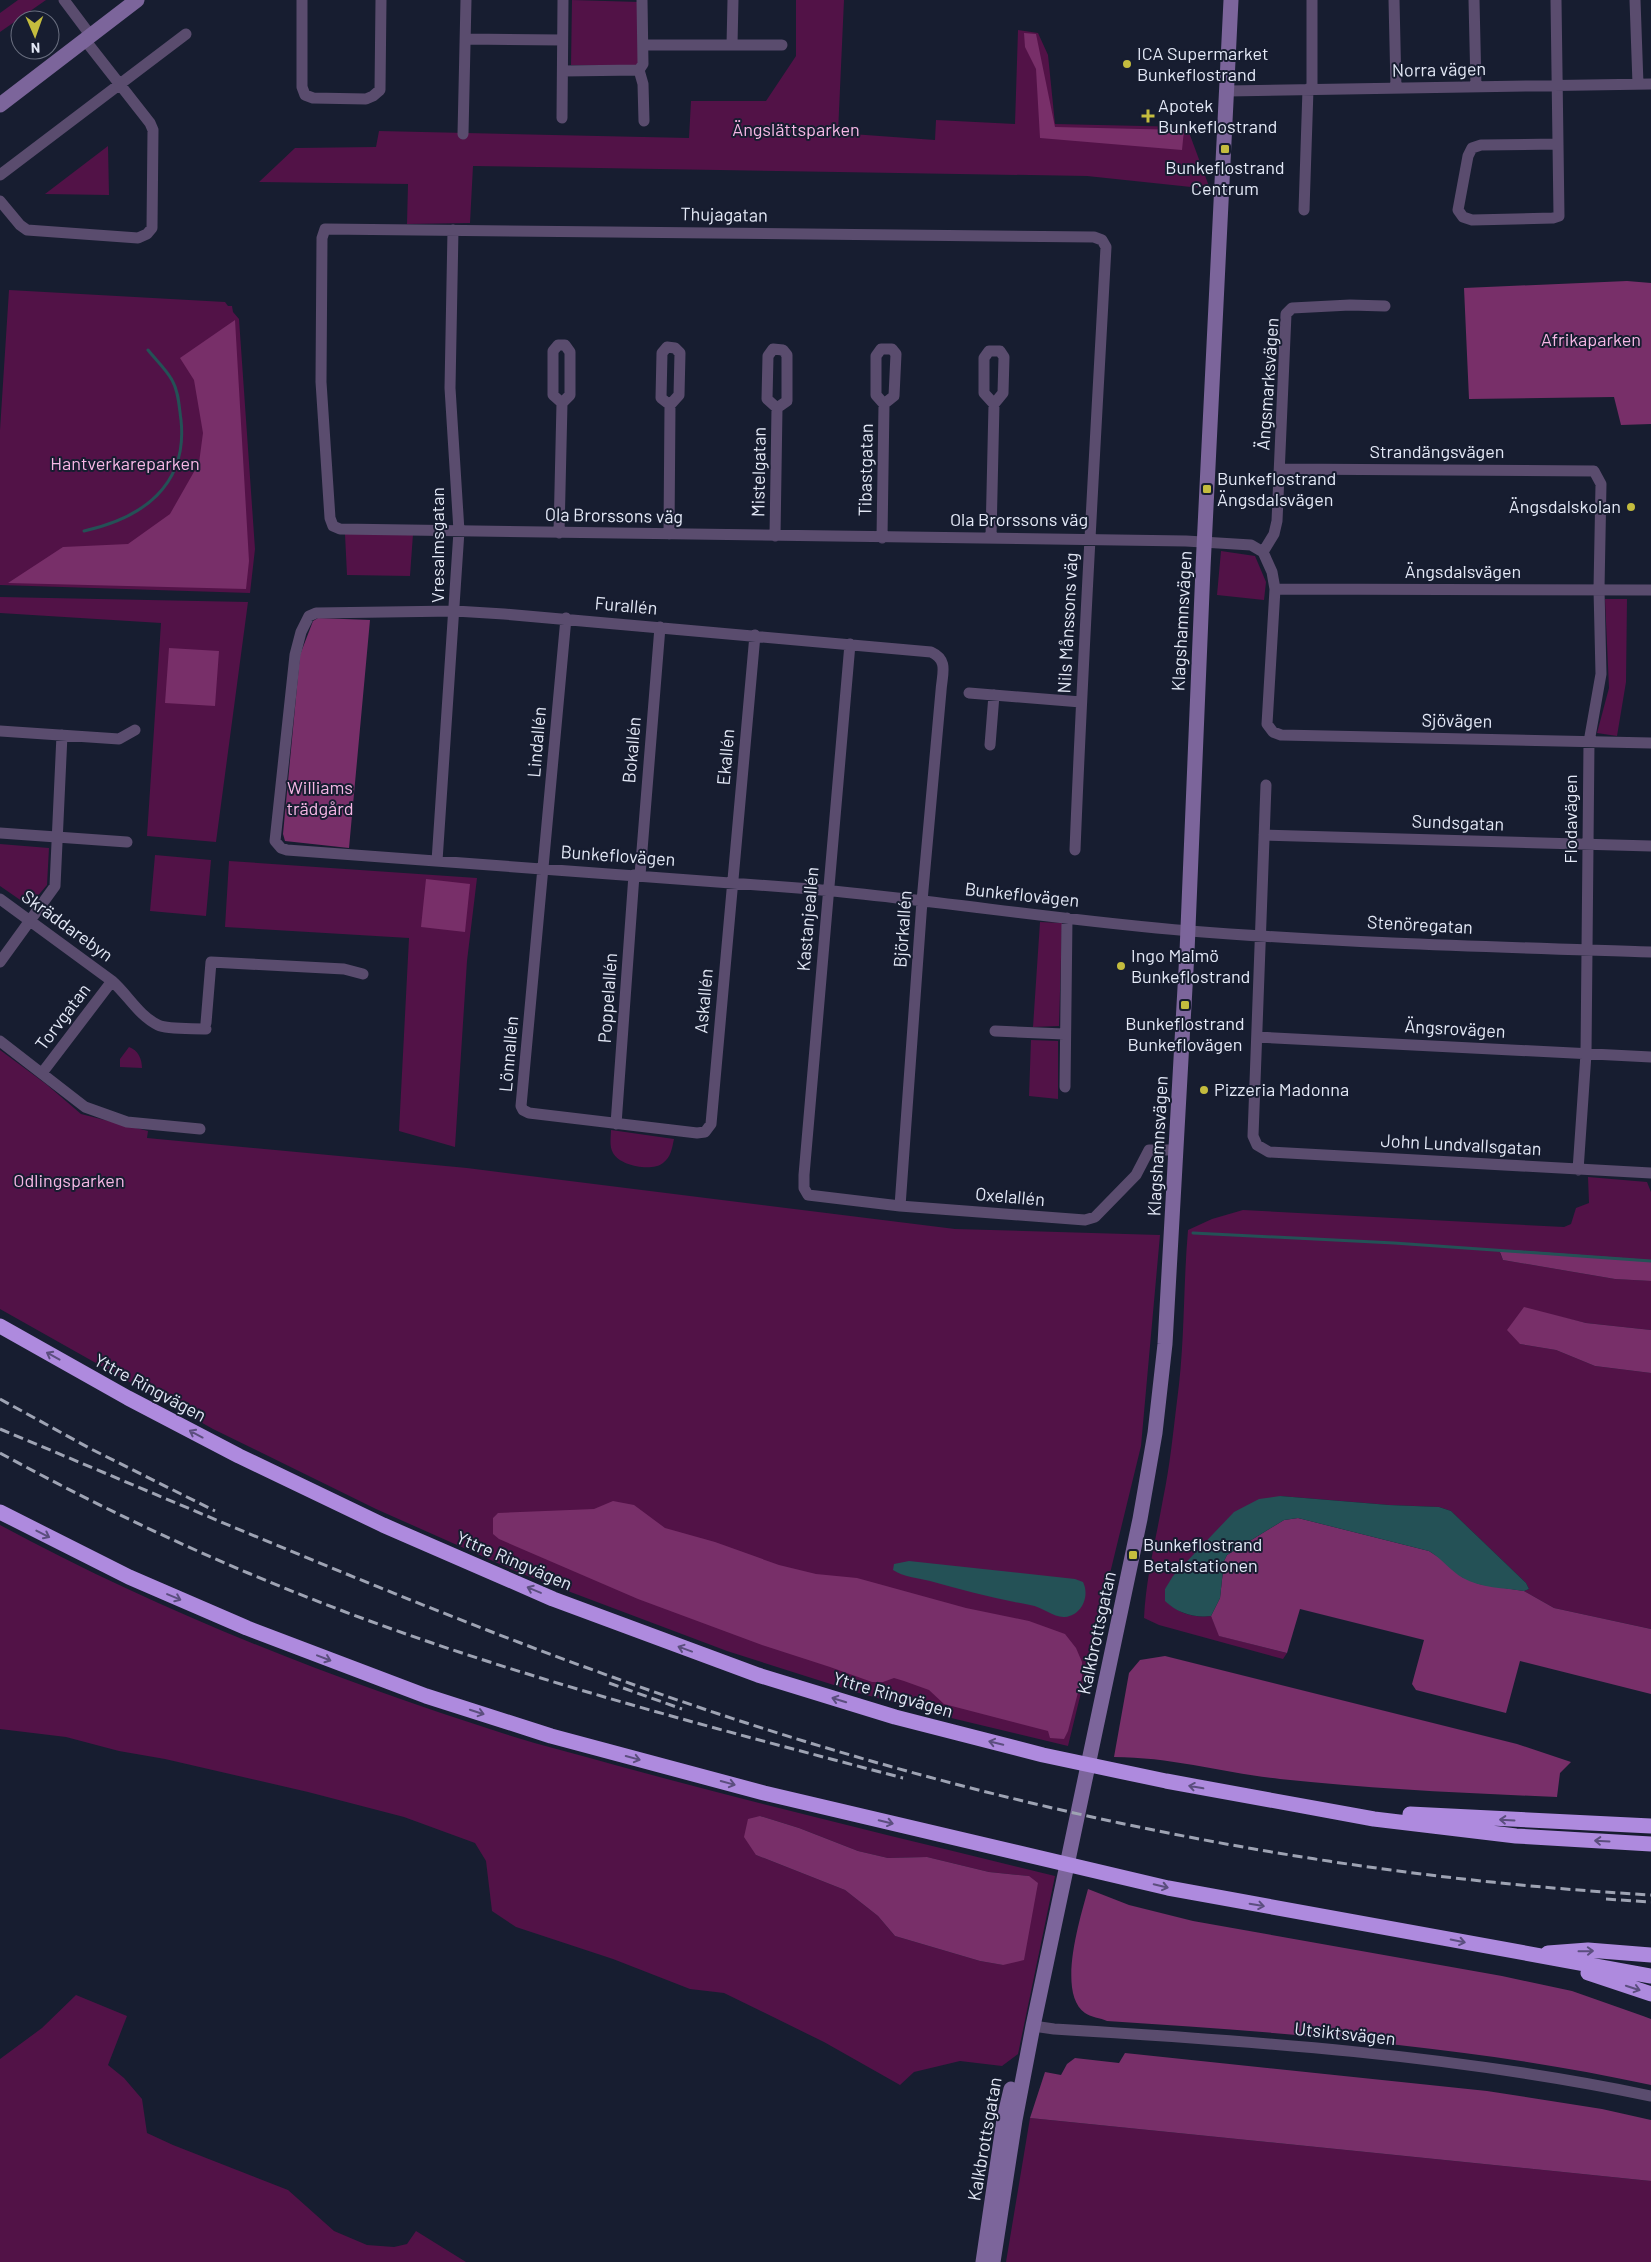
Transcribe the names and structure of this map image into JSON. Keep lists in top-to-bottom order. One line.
{"streets":{"highway":["Yttre Ringvägen"],"street":["Norra vägen","Thujagatan","Ängsmarksvägen","Strandängsvägen","Tibastgatan","Mistelgatan","Ola Brorssons väg","Vresalmsgatan","Ängsdalsvägen","Furallén","Klagshamnsvägen","Nils Månssons väg","Sjövägen","Lindallén","Bokallén","Ekallén","Flodavägen","Sundsgatan","Bunkeflovägen","Kastanjeallén","Stenöregatan","Skräddarebyn","Björkallén","Poppelallén","Askallén","Torvgatan","Ängsrovägen","Lönnallén","John Lundvallsgatan","Oxelallén","Kalkbrottsgatan","Utsiktsvägen"]},"crossings":[["Norra vägen","Klagshamnsvägen"],["Thujagatan","Ola Brorssons väg"],["Thujagatan","Vresalmsgatan"],["Thujagatan","Nils Månssons väg"],["Ängsmarksvägen","Strandängsvägen"],["Strandängsvägen","Flodavägen"],["Tibastgatan","Ola Brorssons väg"],["Mistelgatan","Ola Brorssons väg"],["Ola Brorssons väg","Vresalmsgatan"],["Ola Brorssons väg","Klagshamnsvägen"],["Ola Brorssons väg","Nils Månssons väg"],["Vresalmsgatan","Furallén"],["Vresalmsgatan","Bunkeflovägen"],["Ängsdalsvägen","Sjövägen"],["Ängsdalsvägen","Flodavägen"],["Furallén","Lindallén"],["Furallén","Bokallén"],["Furallén","Ekallén"],["Furallén","Bunkeflovägen"],["Furallén","Kastanjeallén"],["Furallén","Björkallén"],["Klagshamnsvägen","Bunkeflovägen"],["Klagshamnsvägen","Stenöregatan"],["Klagshamnsvägen","Oxelallén"],["Klagshamnsvägen","Kalkbrottsgatan"],["Sjövägen","Flodavägen"],["Lindallén","Bunkeflovägen"],["Lindallén","Lönnallén"],["Bokallén","Bunkeflovägen"],["Bokallén","Poppelallén"],["Ekallén","Bunkeflovägen"],["Ekallén","Askallén"],["Flodavägen","Sundsgatan"],["Flodavägen","Stenöregatan"],["Flodavägen","Ängsrovägen"],["Flodavägen","John Lundvallsgatan"],["Bunkeflovägen","Kastanjeallén"],["Bunkeflovägen","Stenöregatan"],["Bunkeflovägen","Björkallén"],["Bunkeflovägen","Poppelallén"],["Bunkeflovägen","Askallén"],["Bunkeflovägen","Lönnallén"],["Kastanjeallén","Oxelallén"],["Skräddarebyn","Torvgatan"],["Björkallén","Oxelallén"],["Poppelallén","Lönnallén"],["Askallén","Lönnallén"],["Ängsrovägen","John Lundvallsgatan"],["Kalkbrottsgatan","Utsiktsvägen"]],"parks":["Ängslättsparken","Afrikaparken","Hantverkareparken","Williams trädgård","Odlingsparken"],"places":{"other":["ICA Supermarket Bunkeflostrand","Ängsdalskolan","Ingo Malmö Bunkeflostrand","Pizzeria Madonna"],"health":["Apotek Bunkeflostrand"],"transit":["Bunkeflostrand Centrum","Bunkeflostrand Ängsdalsvägen","Bunkeflostrand Bunkeflovägen","Bunkeflostrand Betalstationen"]},"north":"bottom"}
